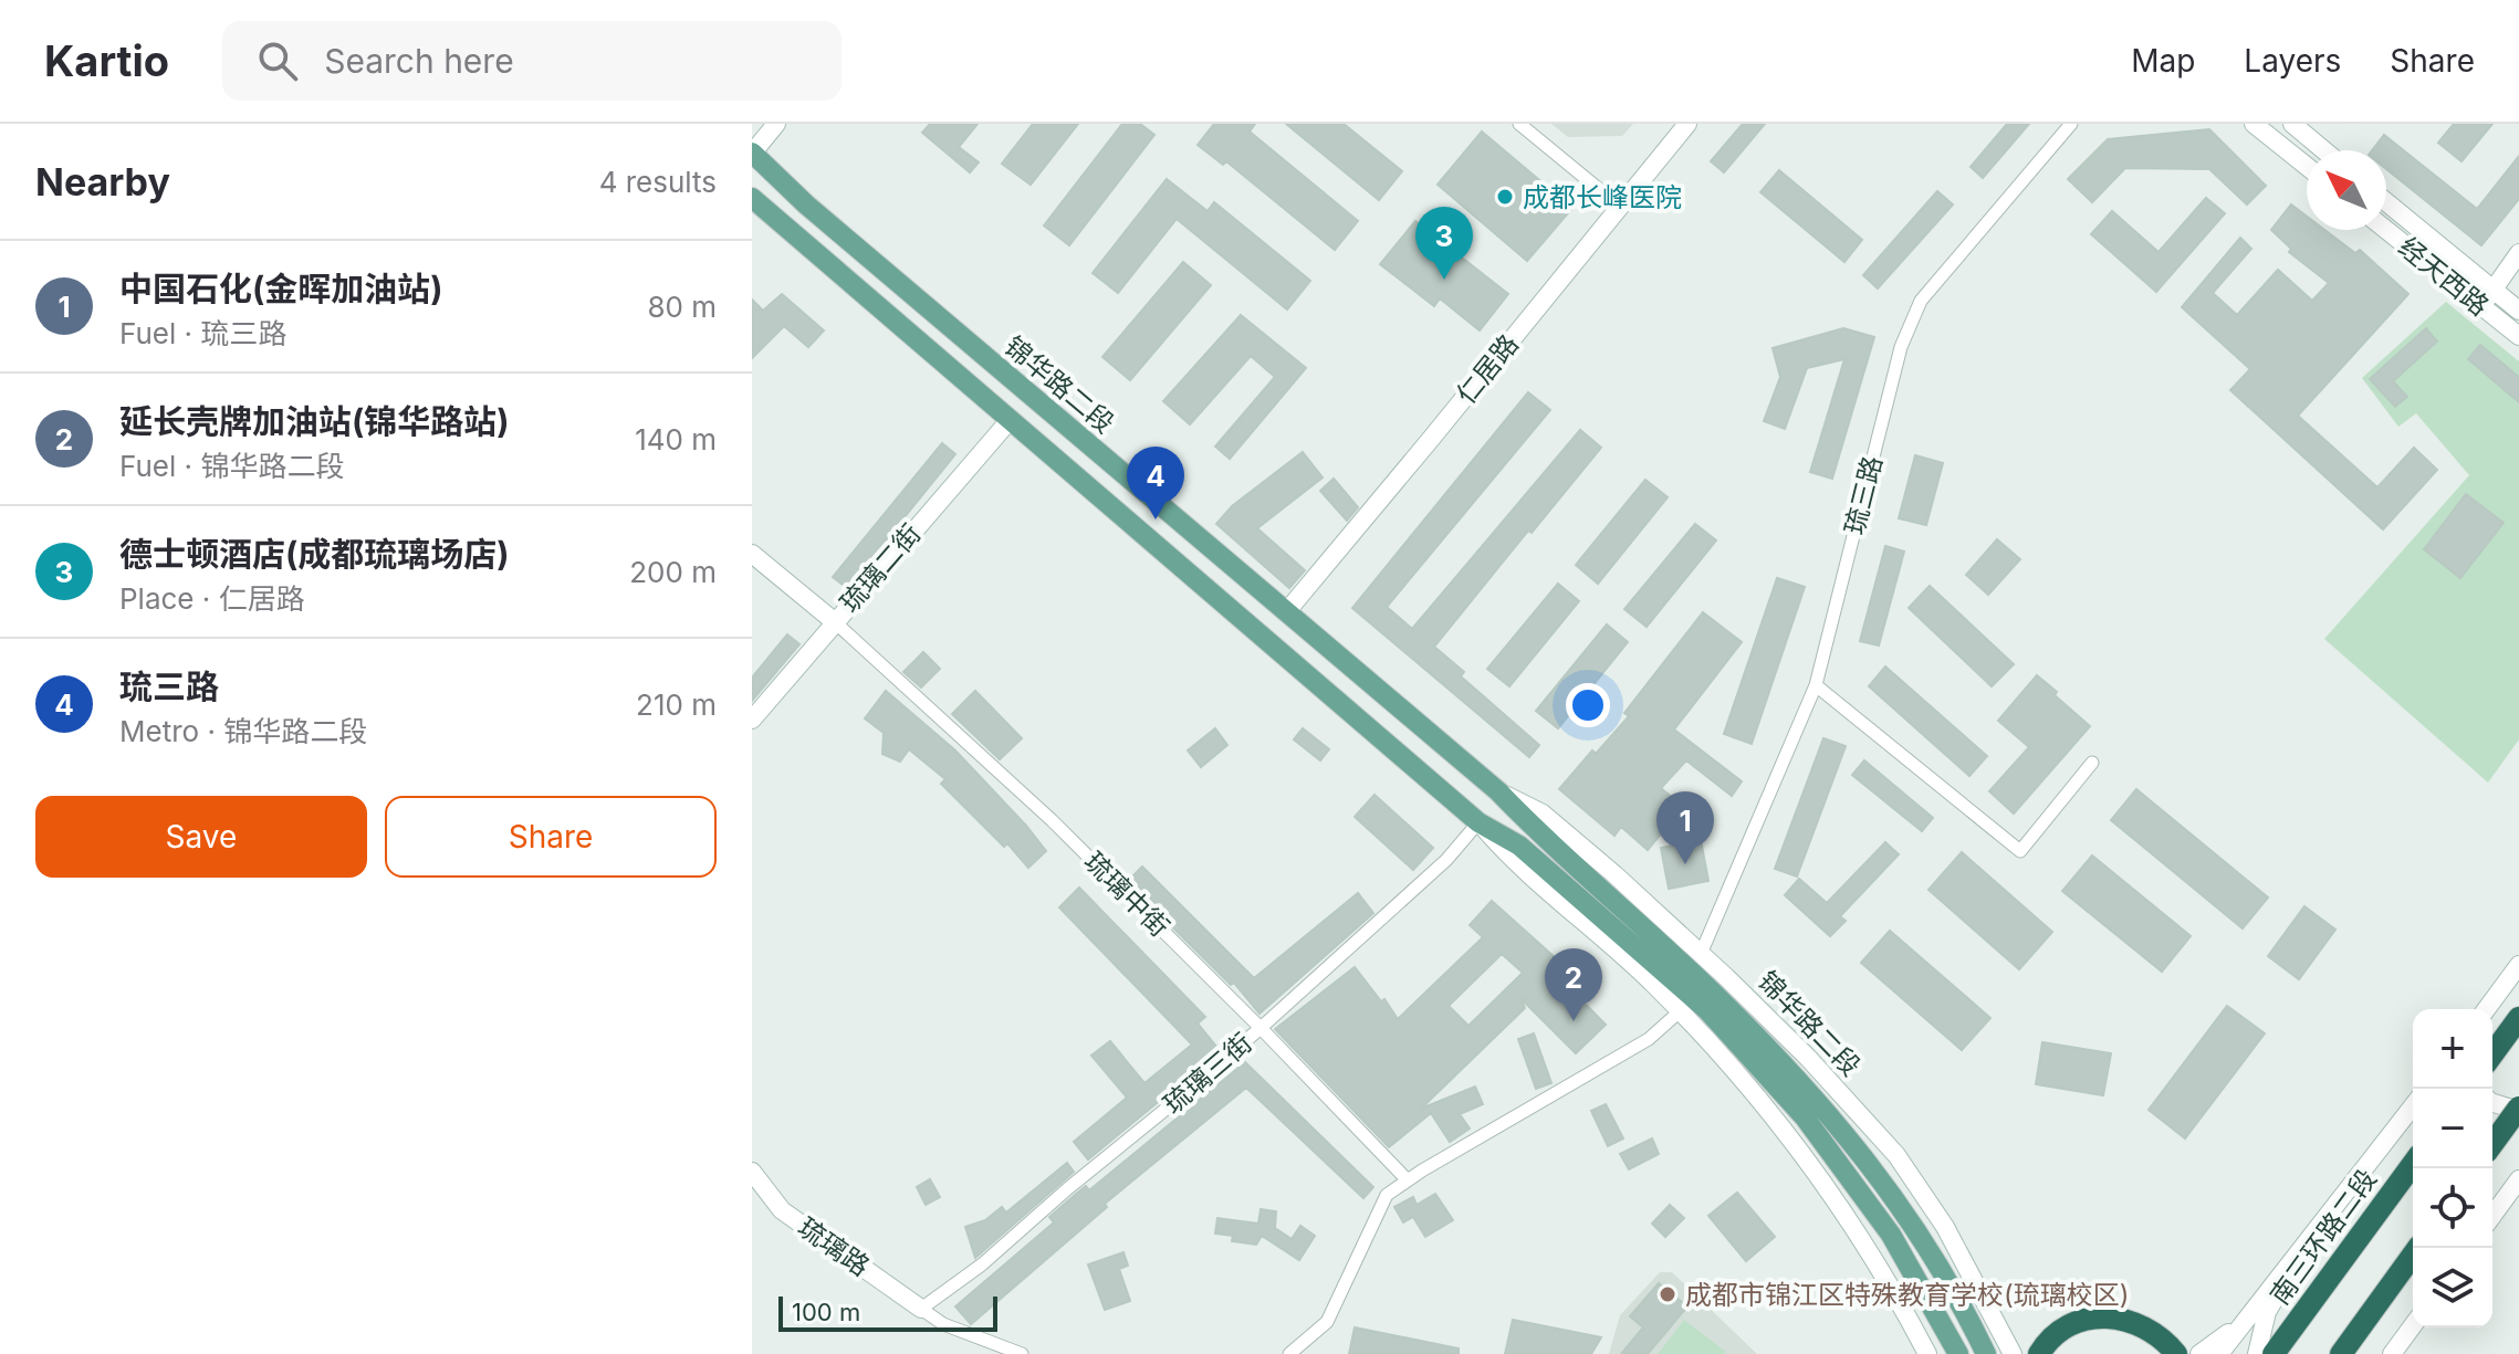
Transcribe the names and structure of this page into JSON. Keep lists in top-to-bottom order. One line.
{"streets":{"highway":["南三环路二段"],"main road":["经天西路","仁居路","锦华路二段","琉璃二街","琉璃路"],"street":["琉三路","琉璃中街","琉璃三街"]},"crossings":[["仁居路","锦华路二段"],["锦华路二段","琉三路"],["琉璃二街","琉璃中街"],["琉璃中街","琉璃三街"],["琉璃三街","琉璃路"]],"places":["成都长峰医院","成都市锦江区特殊教育学校(琉璃校区)"],"scale_bar":"100 m","north":"top left","page":{"header":"Kartio","search":"Search here","nav":["Map","Layers","Share"],"heading":["Nearby","4 results"],"pins":["3","4","1","2"],"list":[{"mark":"1","name":"中国石化(金晖加油站)","note":"Fuel · 琉三路","value":"80 m"},{"mark":"2","name":"延长壳牌加油站(锦华路站)","note":"Fuel · 锦华路二段","value":"140 m"},{"mark":"3","name":"德士顿酒店(成都琉璃场店)","note":"Place · 仁居路","value":"200 m"},{"mark":"4","name":"琉三路","note":"Metro · 锦华路二段","value":"210 m"}],"buttons":["Save","Share"],"map_buttons":["+","−"],"scale":"100 m"}}
